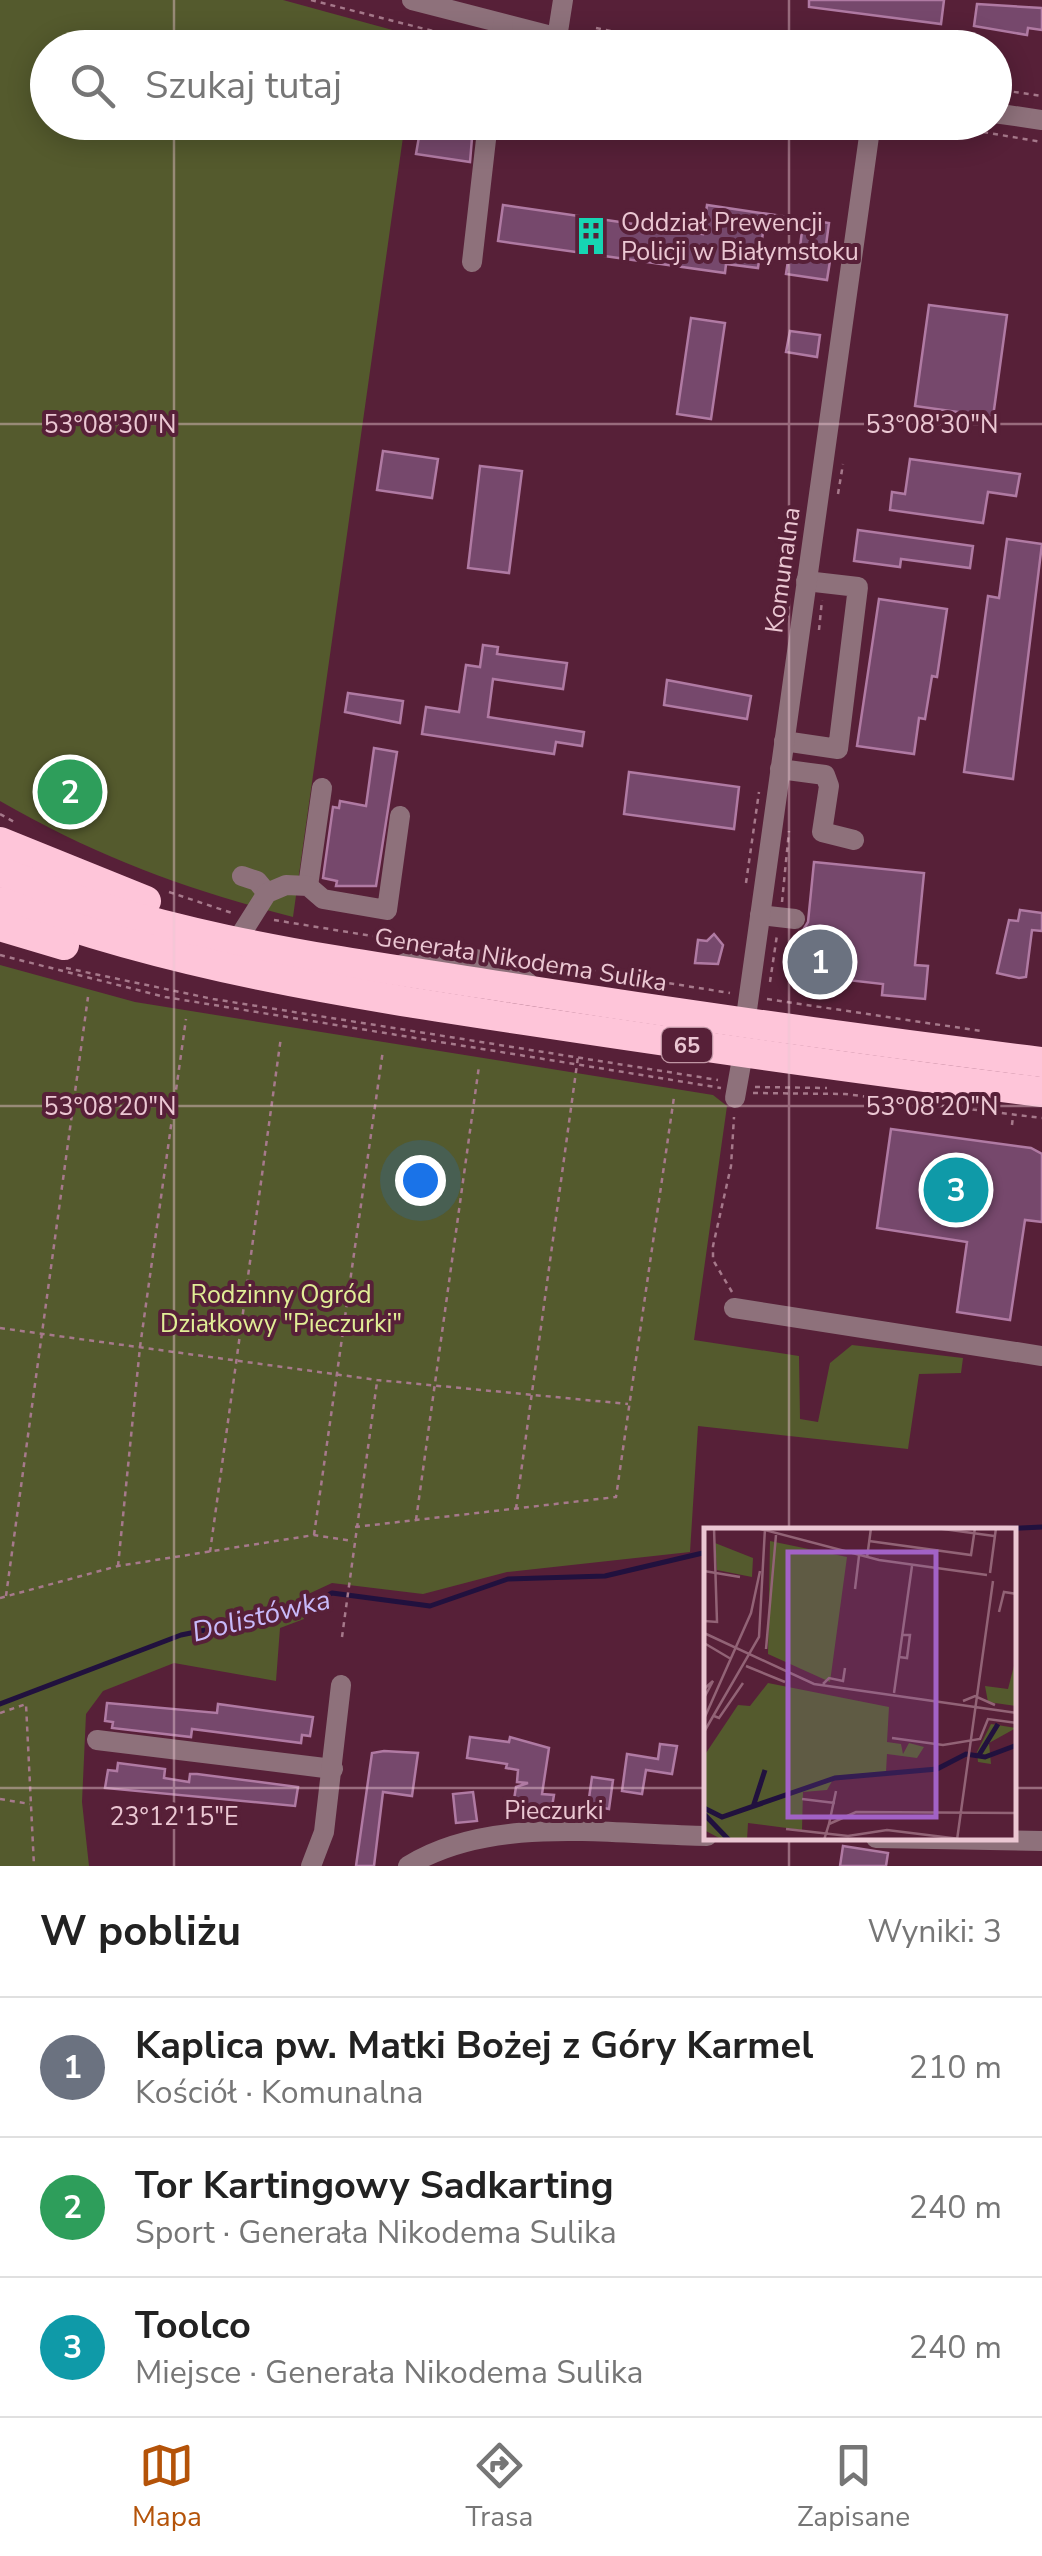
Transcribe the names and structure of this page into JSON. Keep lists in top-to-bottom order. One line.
{"streets":{"highway":["Generała Nikodema Sulika","65"],"street":["Komunalna","Pieczurki"]},"crossings":[["Komunalna","Generała Nikodema Sulika"]],"water":["Dolistówka"],"parks":["Rodzinny Ogród Działkowy \"Pieczurki\""],"places":{"building":["Oddział Prewencji Policji w Białymstoku"]},"page":{"search":"Szukaj tutaj","pins":["2","1","3"],"heading":["W pobliżu","Wyniki: 3"],"list":[{"mark":"1","name":"Kaplica pw. Matki Bożej z Góry Karmel","note":"Kościół · Komunalna","value":"210 m"},{"mark":"2","name":"Tor Kartingowy Sadkarting","note":"Sport · Generała Nikodema Sulika","value":"240 m"},{"mark":"3","name":"Toolco","note":"Miejsce · Generała Nikodema Sulika","value":"240 m"}],"nav":["Mapa","Trasa","Zapisane"]},"coordinates":["53°08'30\"N","53°08'20\"N","23°12'15\"E"]}
